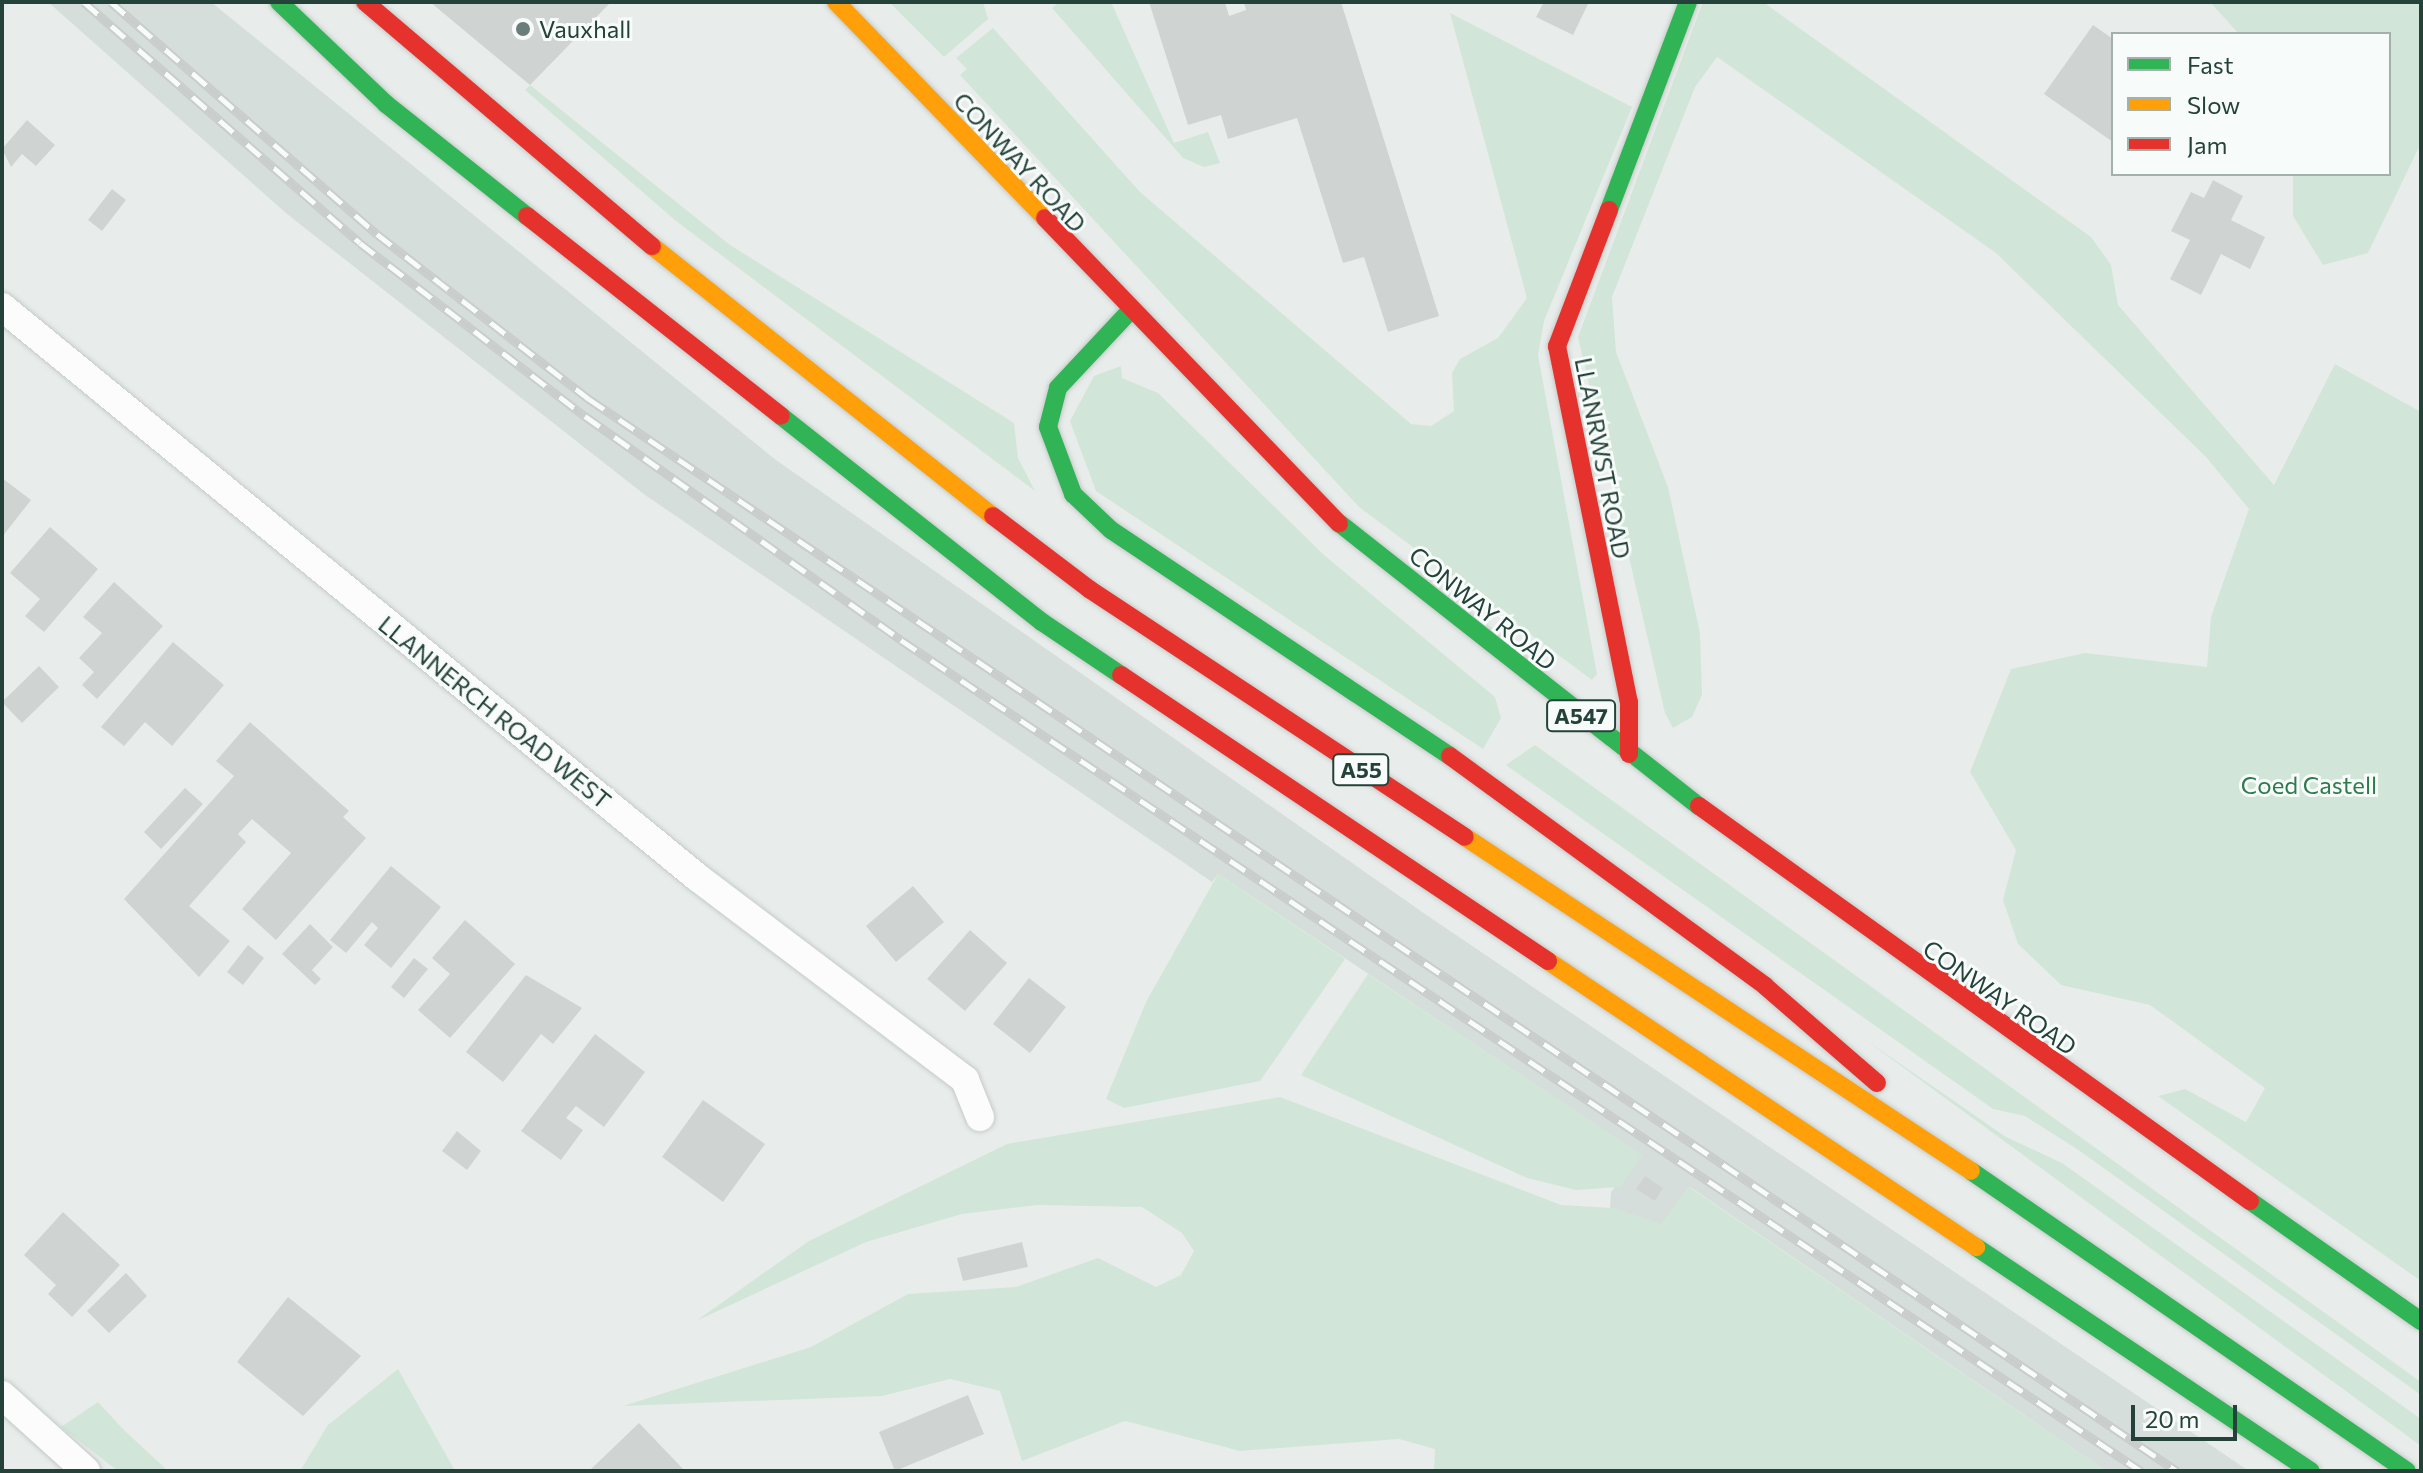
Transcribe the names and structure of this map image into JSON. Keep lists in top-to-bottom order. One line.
{"streets":{"main road":["CONWAY ROAD","LLANRWST ROAD","A547","A55"],"street":["LLANNERCH ROAD WEST"]},"crossings":[["CONWAY ROAD","LLANRWST ROAD"]],"parks":["Coed Castell"],"places":["Vauxhall"],"legend":["Fast","Slow","Jam"],"scale_bar":"20 m"}
